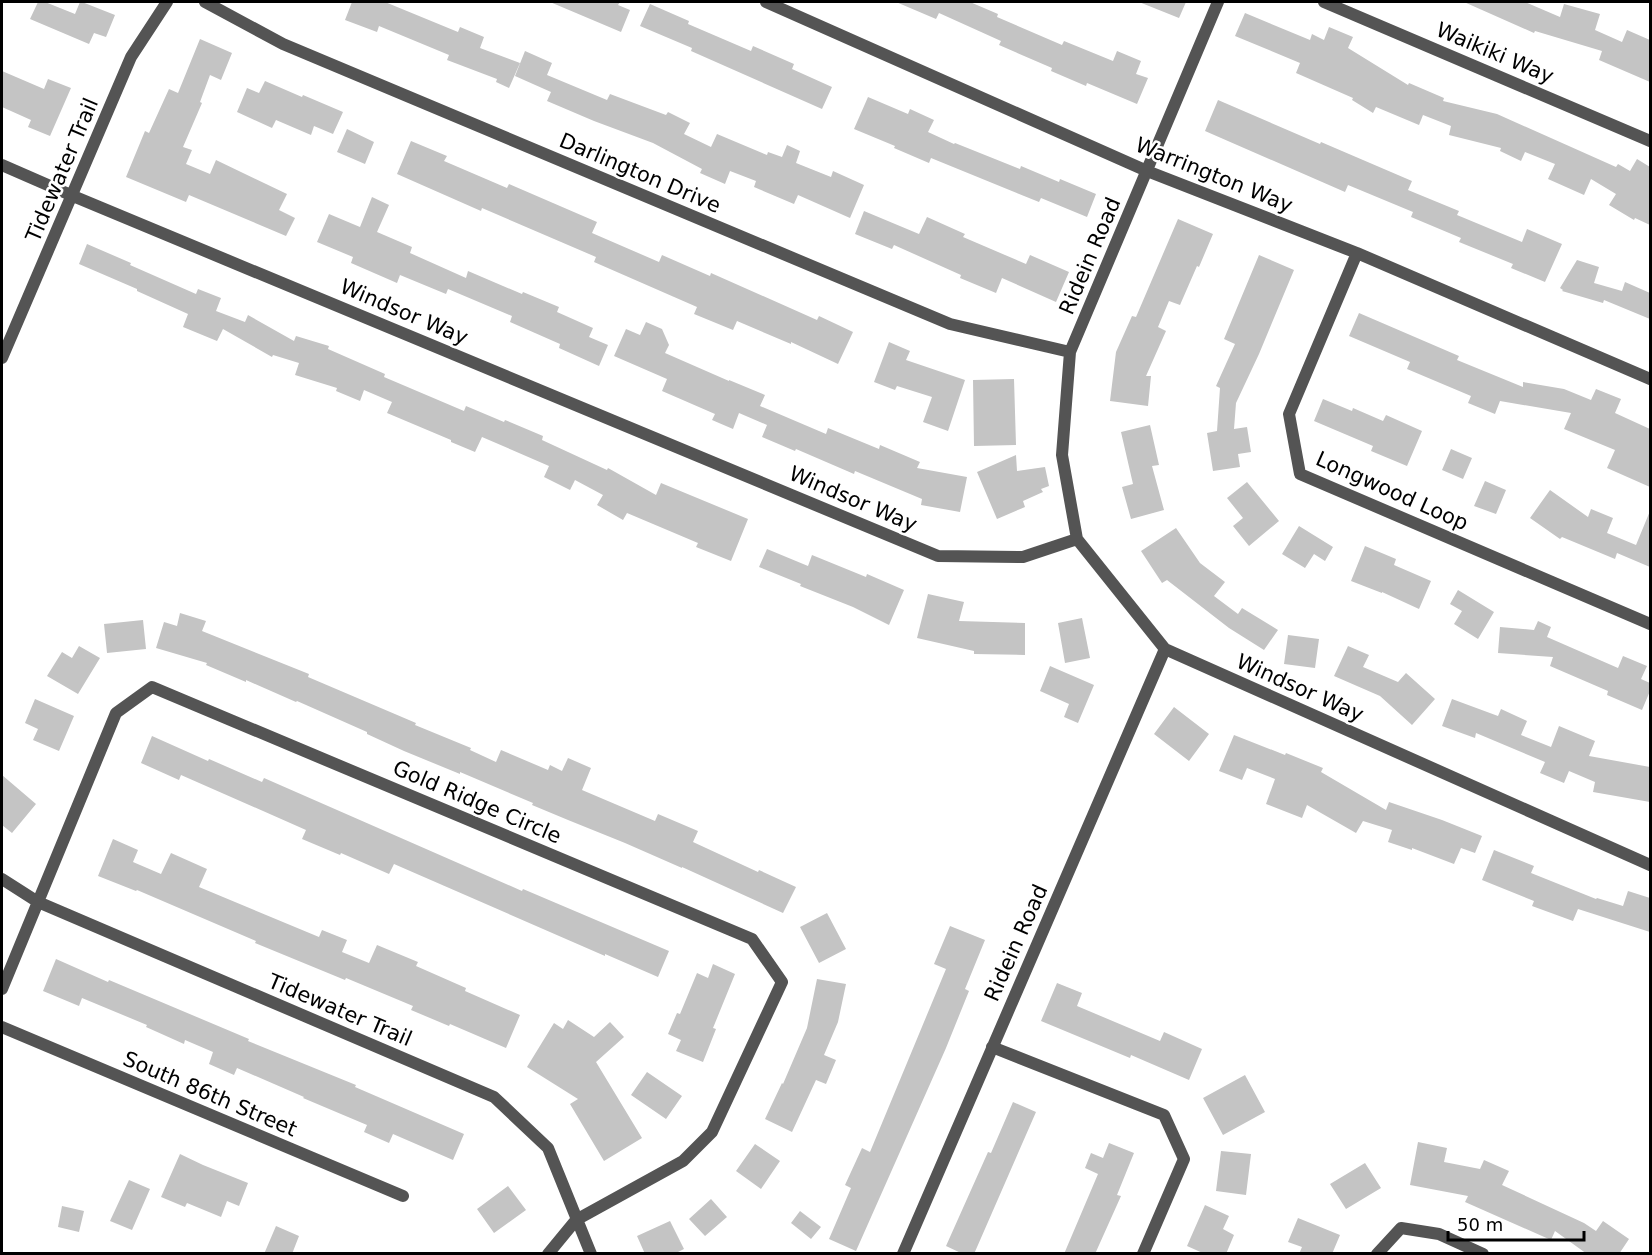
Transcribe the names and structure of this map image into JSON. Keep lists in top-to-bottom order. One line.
{"streets":{"street":["Waikiki Way","Tidewater Trail","Darlington Drive","Warrington Way","Ridein Road","Windsor Way","Longwood Loop","Gold Ridge Circle","South 86th Street"]},"crossings":[["Tidewater Trail","Windsor Way"],["Tidewater Trail","Gold Ridge Circle"],["Darlington Drive","Ridein Road"],["Warrington Way","Ridein Road"],["Warrington Way","Longwood Loop"],["Ridein Road","Windsor Way"]],"scale_bar":"50 m"}
